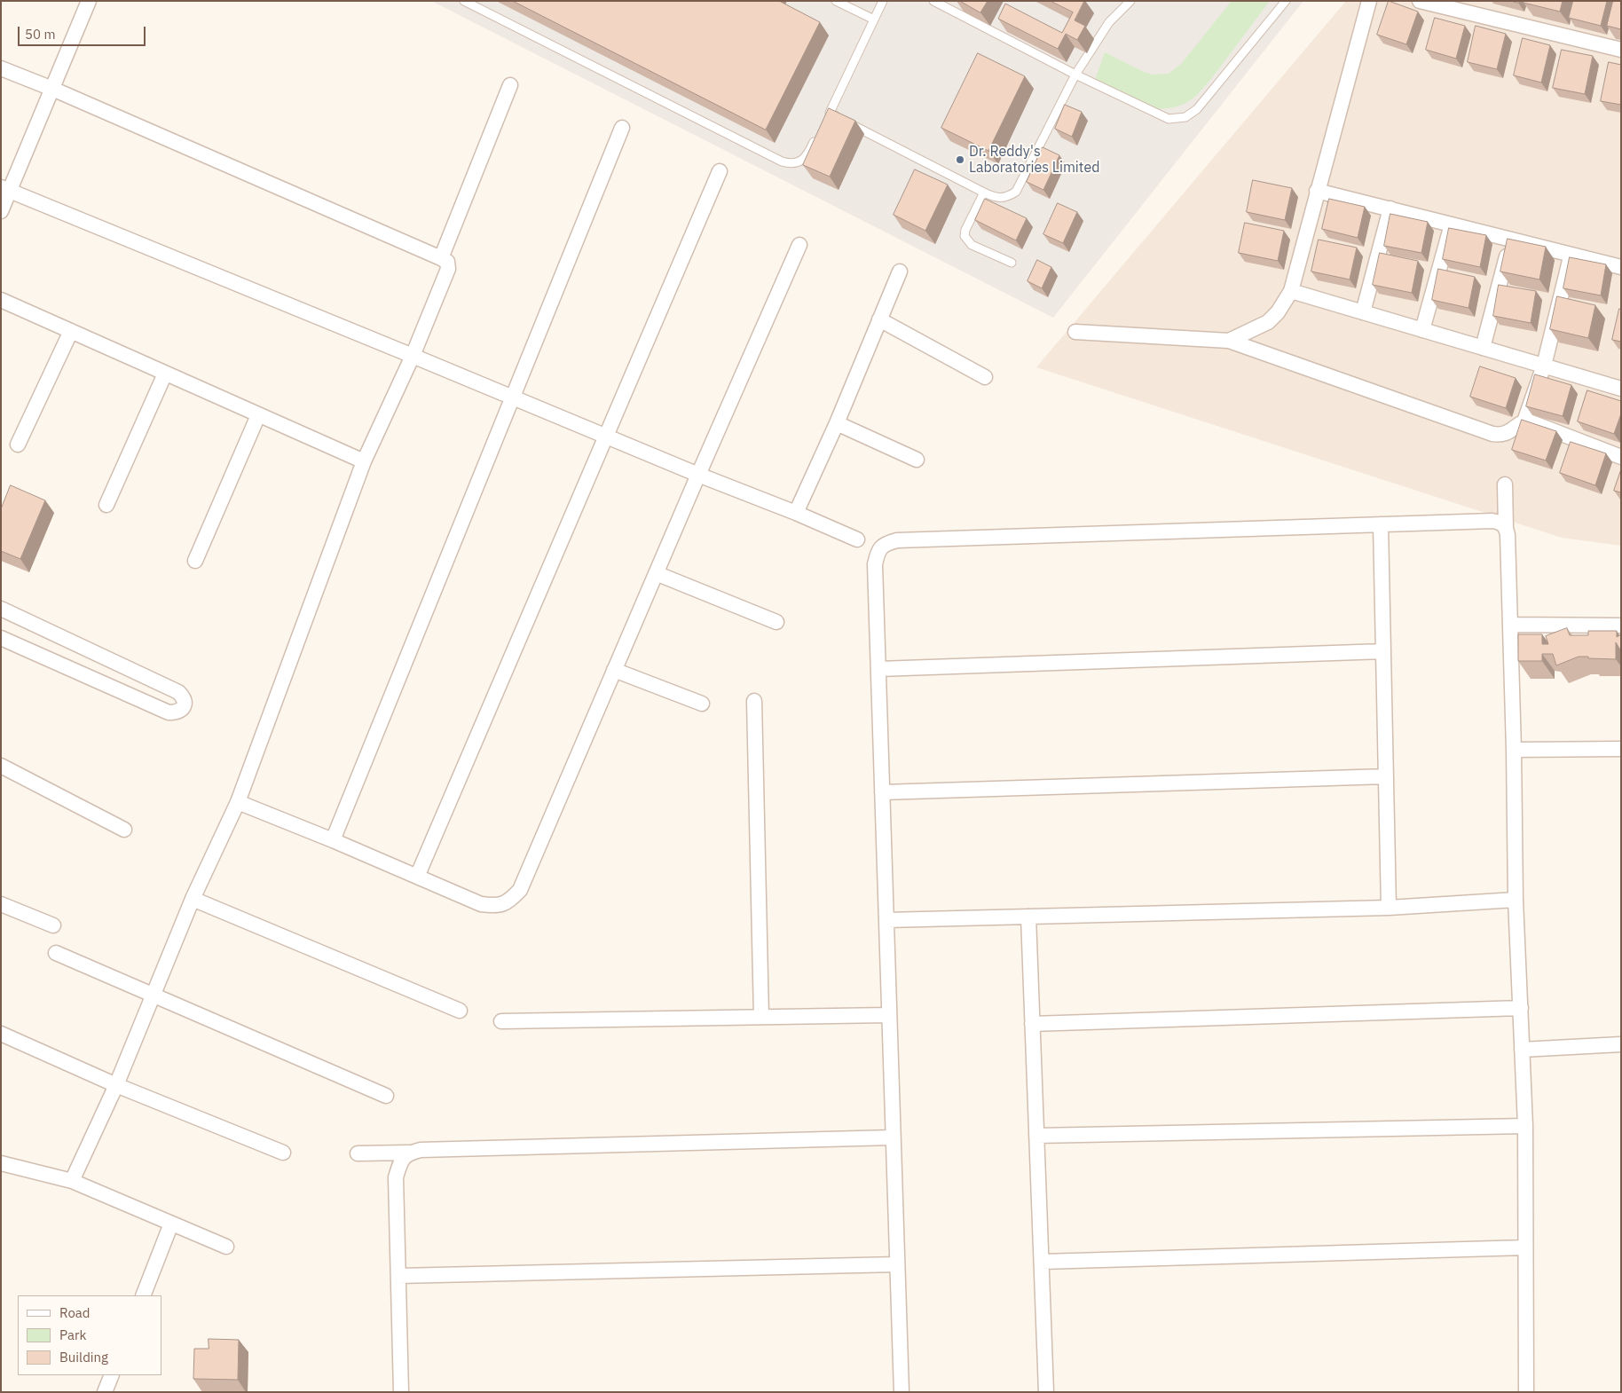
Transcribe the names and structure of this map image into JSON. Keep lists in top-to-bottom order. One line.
{"places":["Dr. Reddy's Laboratories Limited"],"legend":["Road","Park","Building"],"scale_bar":"50 m"}
